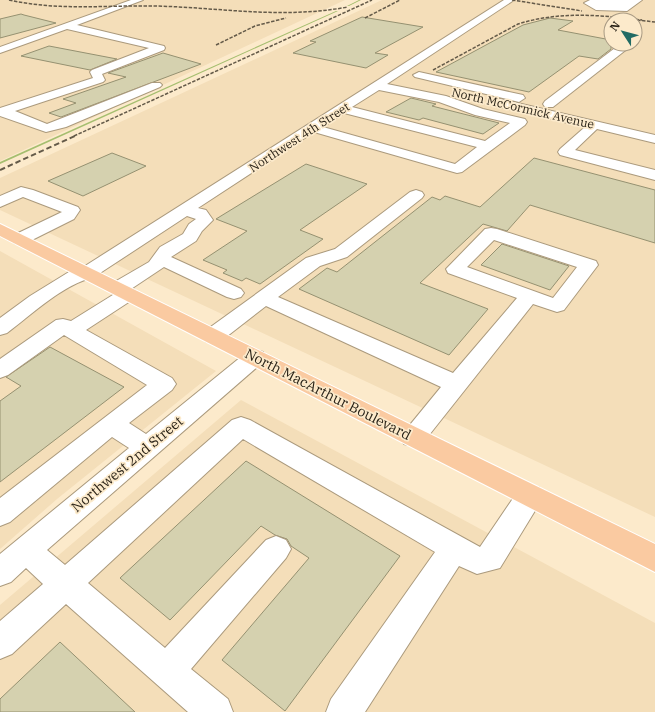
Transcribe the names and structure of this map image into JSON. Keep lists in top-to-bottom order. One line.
{"streets":{"main road":["North MacArthur Boulevard"],"street":["North McCormick Avenue","Northwest 4th Street","Northwest 2nd Street"]},"crossings":[["North McCormick Avenue","Northwest 4th Street"],["Northwest 4th Street","North MacArthur Boulevard"],["North MacArthur Boulevard","Northwest 2nd Street"]],"north":"top left"}
